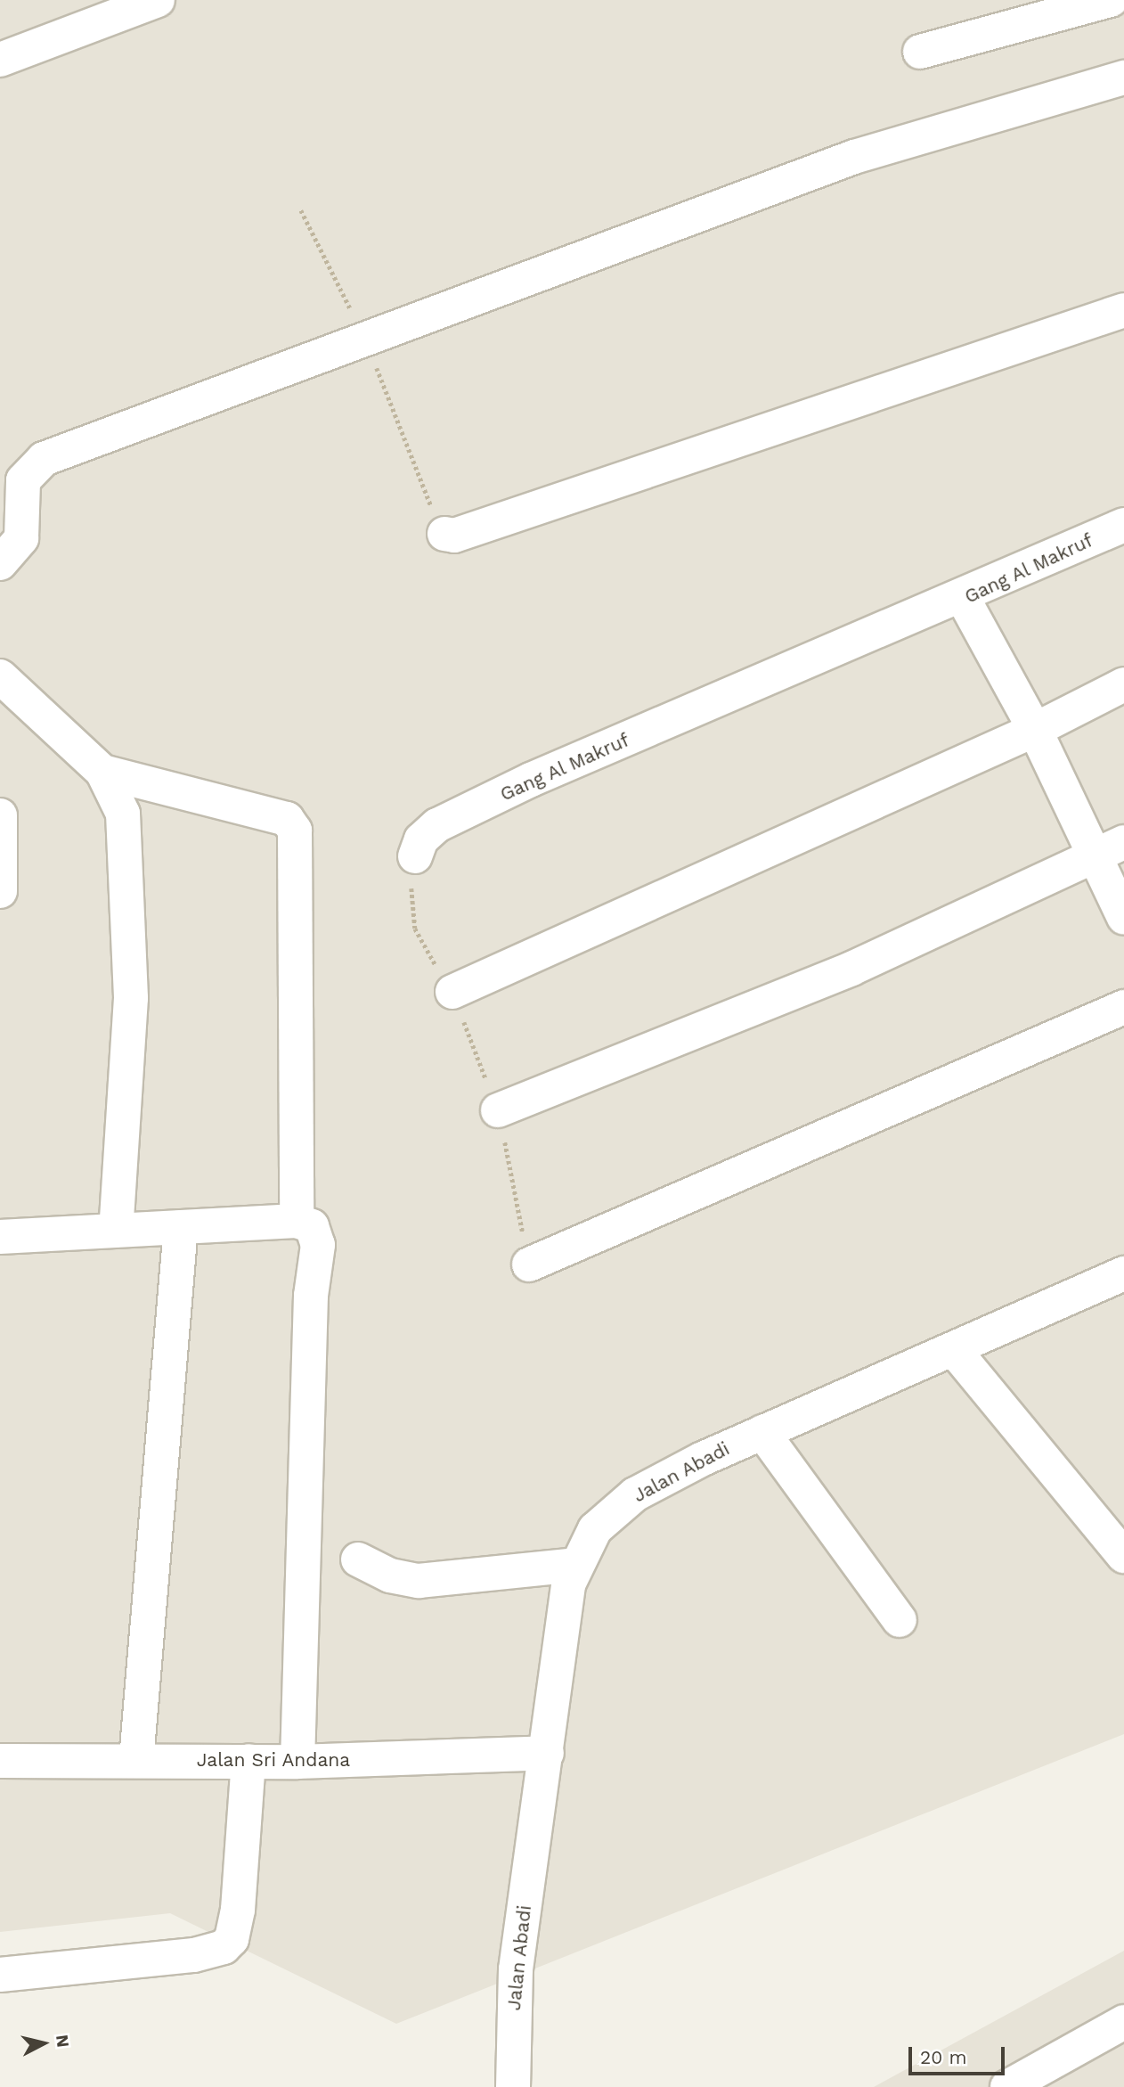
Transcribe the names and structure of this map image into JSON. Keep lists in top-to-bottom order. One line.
{"streets":{"street":["Gang Al Makruf","Jalan Abadi","Jalan Sri Andana"]},"crossings":[["Jalan Abadi","Jalan Sri Andana"]],"scale_bar":"20 m","north":"right"}
